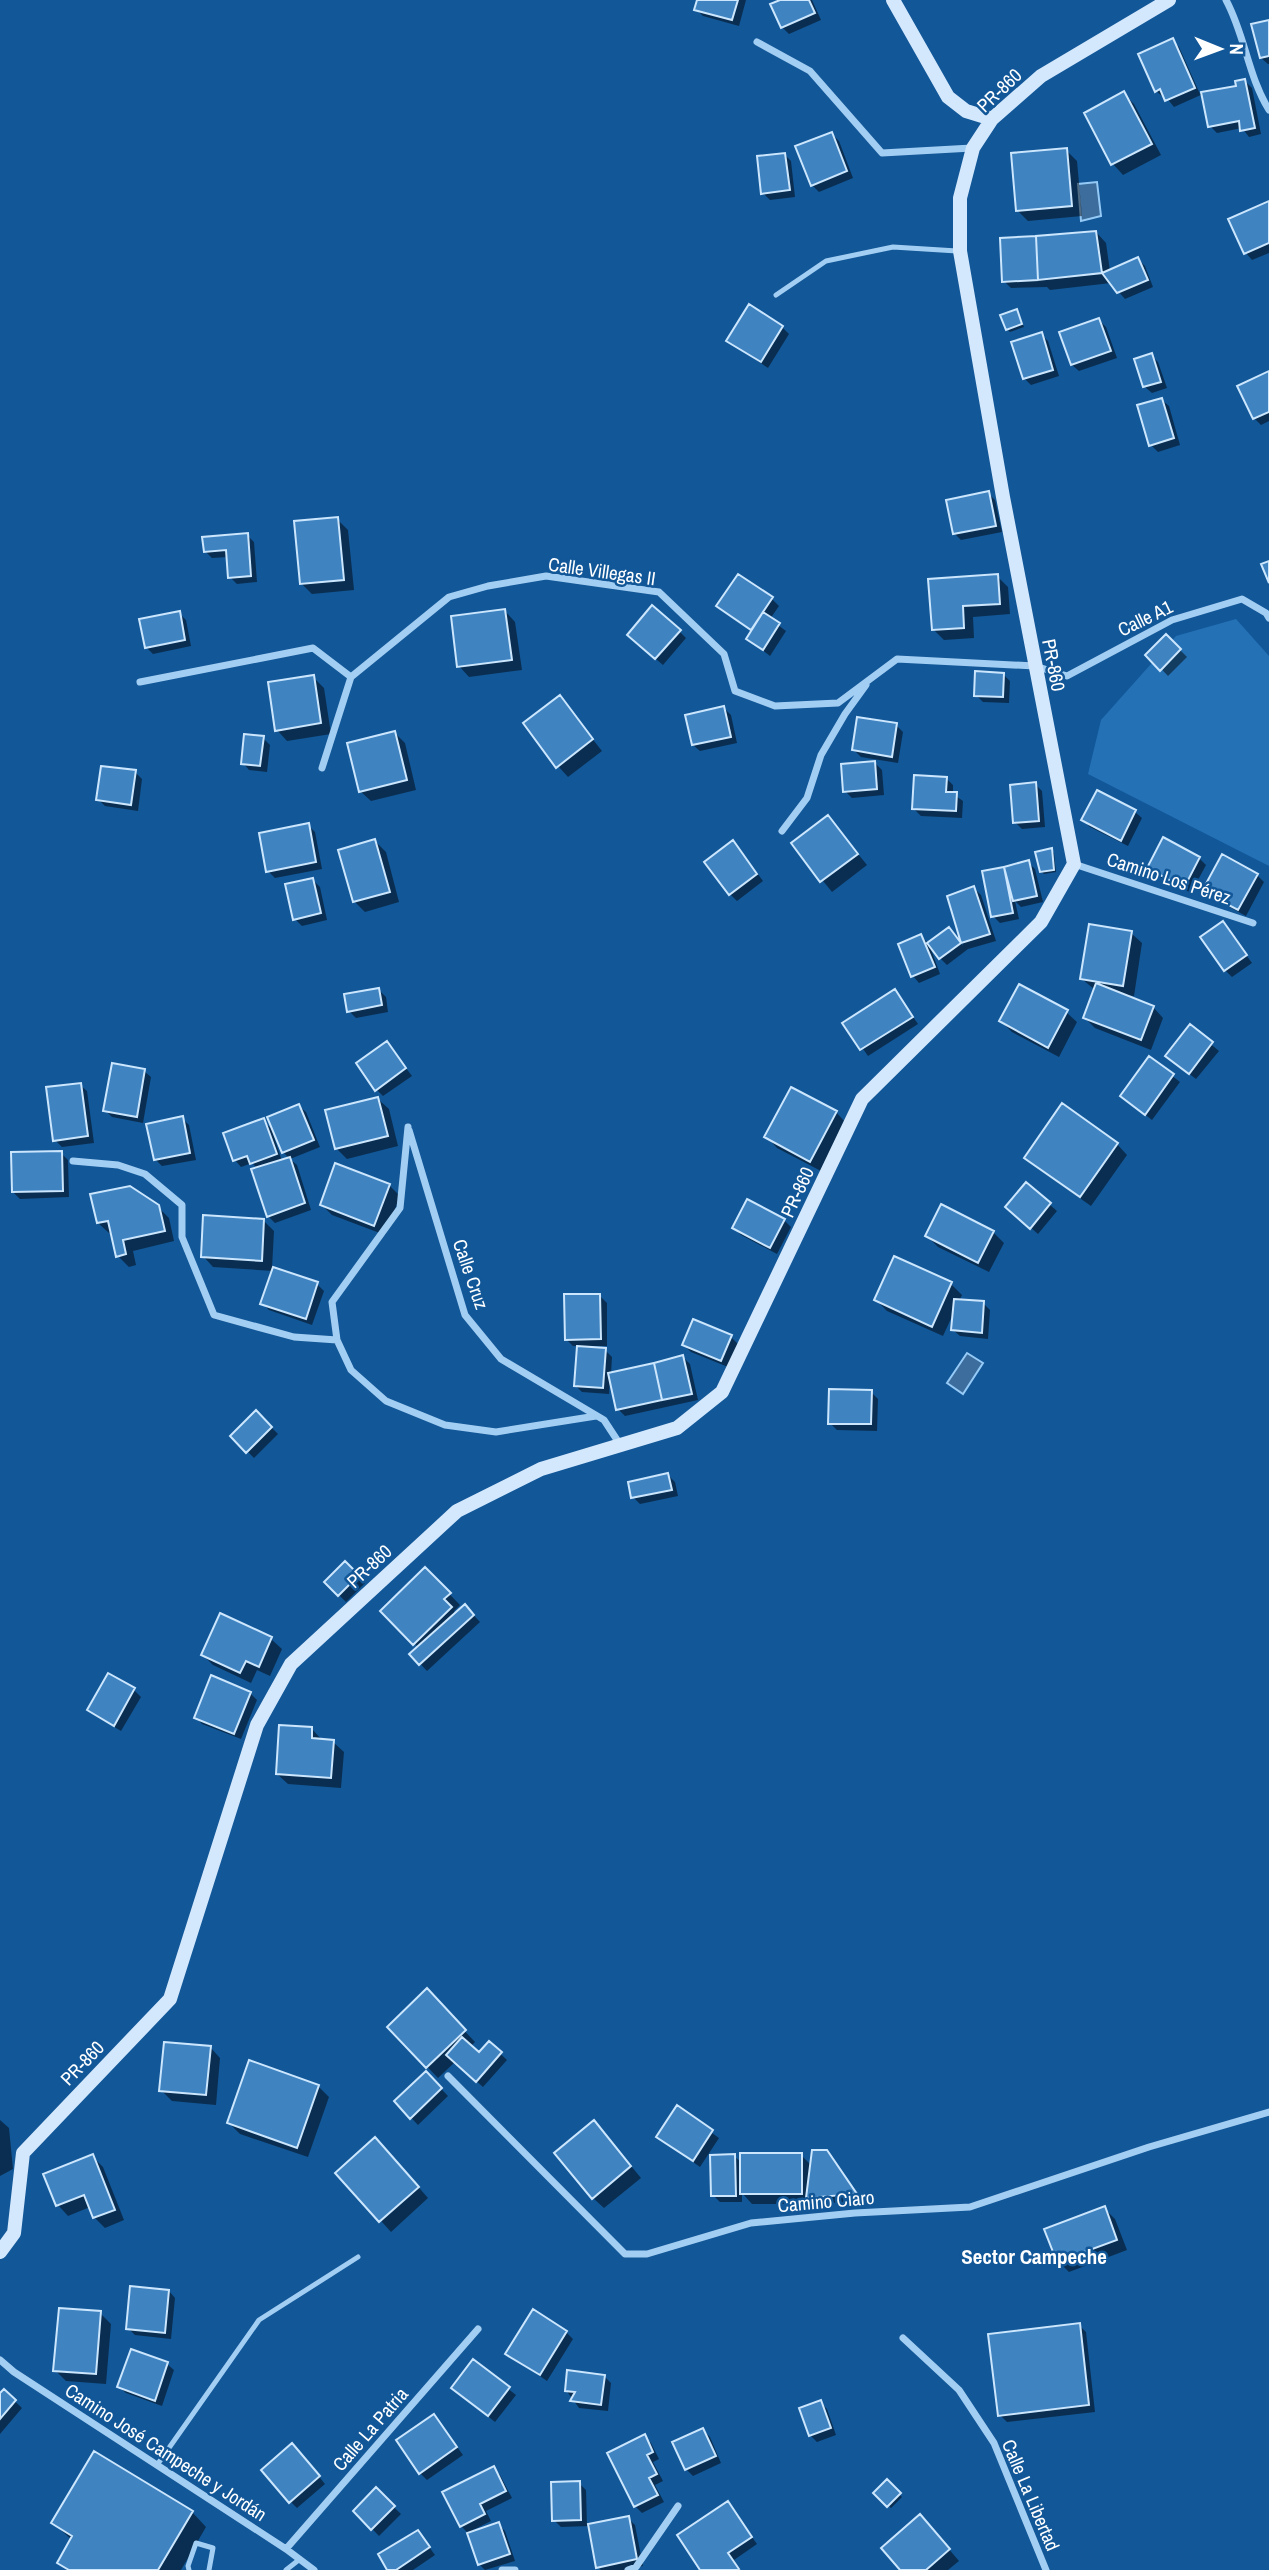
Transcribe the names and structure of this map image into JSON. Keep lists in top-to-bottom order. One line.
{"streets":{"street":["PR-860","Calle Villegas II","Calle A1","Camino Los Pérez","Calle Cruz","Camino Ciaro","Calle La Patria","Camino José Campeche y Jordán","Calle La Libertad"]},"crossings":[["PR-860","Calle Villegas II"],["PR-860","Calle A1"],["PR-860","Camino Los Pérez"],["PR-860","Calle Cruz"],["Calle Villegas II","Calle A1"],["Calle La Patria","Camino José Campeche y Jordán"]],"districts":["Sector Campeche"],"north":"right"}
